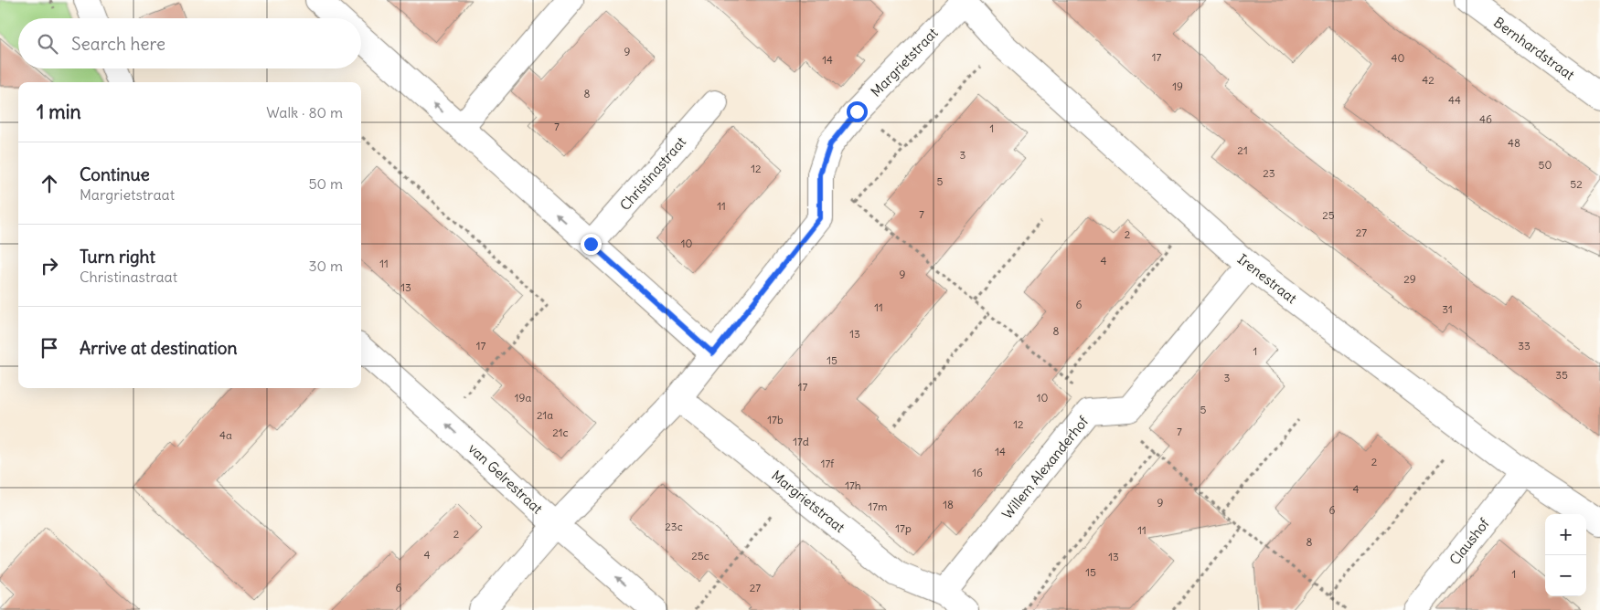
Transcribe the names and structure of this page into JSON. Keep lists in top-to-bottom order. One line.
{"streets":{"street":["Bernhardstraat","Margrietstraat","Christinastraat","Irenestraat","Willem Alexanderhof","van Gelrestraat","Claushof"]},"crossings":[["Margrietstraat","Irenestraat"],["Margrietstraat","Willem Alexanderhof"],["Margrietstraat","van Gelrestraat"],["Irenestraat","Willem Alexanderhof"],["Irenestraat","Claushof"]],"one_way":["van Gelrestraat"],"house_numbers":["9","17","40","14","42","19","8","44","46","7","1","48","21","3","50","12","23","5","52","11","7","25","27","2","10","4","11","9","29","13","6","11","31","8","13","17","33","1","15","35","3","17","19a","10","5","21a","17b","12","7","21c","4a","17d","14","2","17f","16","17h","4","9","18","17m","6","23c","17p","11","2","8","4","25c","13","15","1","6","27"],"page":{"search":"Search here","heading":["1 min","Walk · 80 m"],"list":[["Continue","Margrietstraat","50 m"],["Turn right","Christinastraat","30 m"],"Arrive at destination"],"map_buttons":["+","−"]}}
